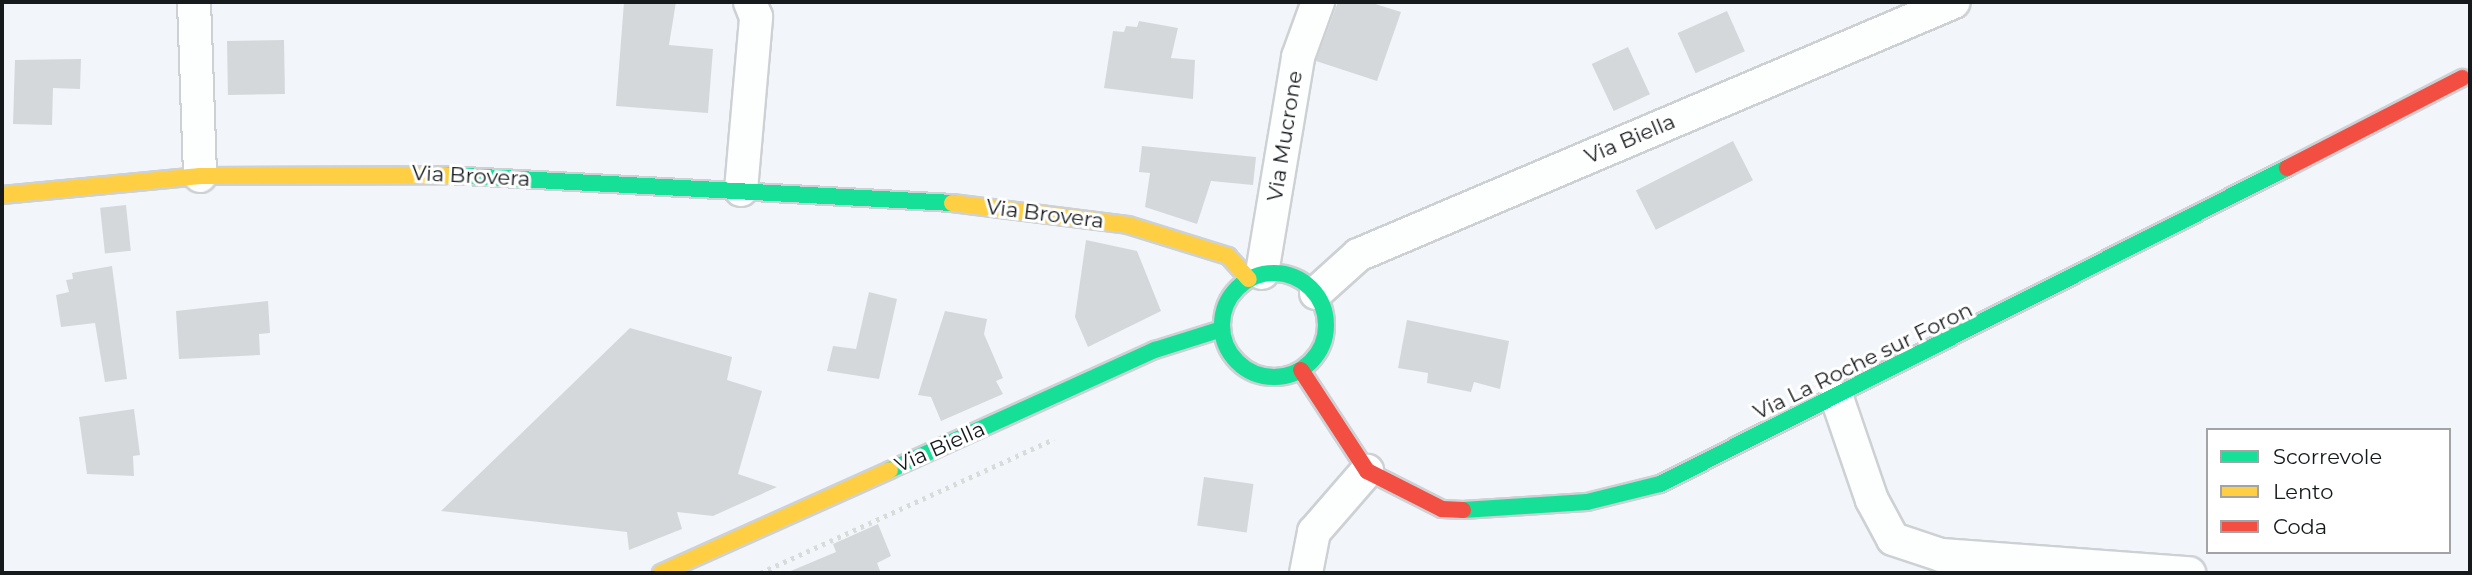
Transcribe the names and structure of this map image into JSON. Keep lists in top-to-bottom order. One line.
{"streets":{"street":["Via Mucrone","Via Biella","Via Brovera","Via La Roche sur Foron"]},"crossings":[["Via Mucrone","Via Biella"],["Via Mucrone","Via Brovera"],["Via Mucrone","Via La Roche sur Foron"],["Via Biella","Via Brovera"],["Via Biella","Via La Roche sur Foron"],["Via Brovera","Via La Roche sur Foron"]],"legend":["Scorrevole","Lento","Coda"]}
